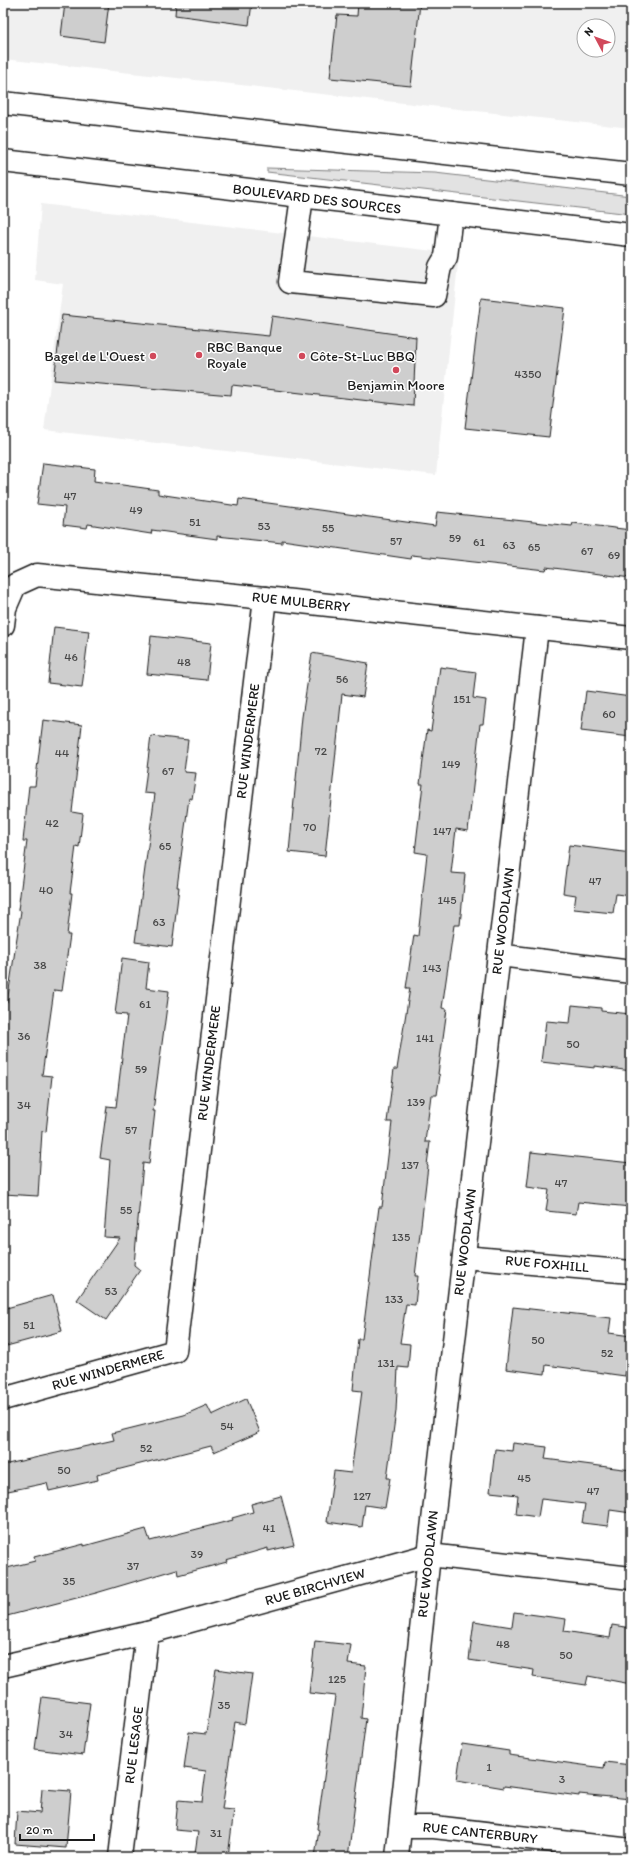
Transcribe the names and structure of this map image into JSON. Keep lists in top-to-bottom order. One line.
{"streets":{"street":["BOULEVARD DES SOURCES","RUE MULBERRY","RUE WINDERMERE","RUE WOODLAWN","RUE FOXHILL","RUE BIRCHVIEW","RUE LESAGE","RUE CANTERBURY"]},"crossings":[["RUE MULBERRY","RUE WINDERMERE"],["RUE MULBERRY","RUE WOODLAWN"],["RUE WOODLAWN","RUE FOXHILL"],["RUE WOODLAWN","RUE BIRCHVIEW"],["RUE WOODLAWN","RUE CANTERBURY"],["RUE BIRCHVIEW","RUE LESAGE"]],"places":["RBC Banque Royale","Bagel de L'Ouest","Côte-St-Luc BBQ","Benjamin Moore"],"house_numbers":["4350","47","49","51","53","55","59","57","61","63","65","67","69","46","48","56","151","60","72","44","149","67","42","70","147","65","47","40","145","63","38","143","61","36","141","50","59","139","34","57","137","47","55","135","53","133","51","50","52","131","54","52","50","45","47","127","41","39","37","35","48","50","125","35","34","1","3","31"],"scale_bar":"20 m","north":"top left"}
